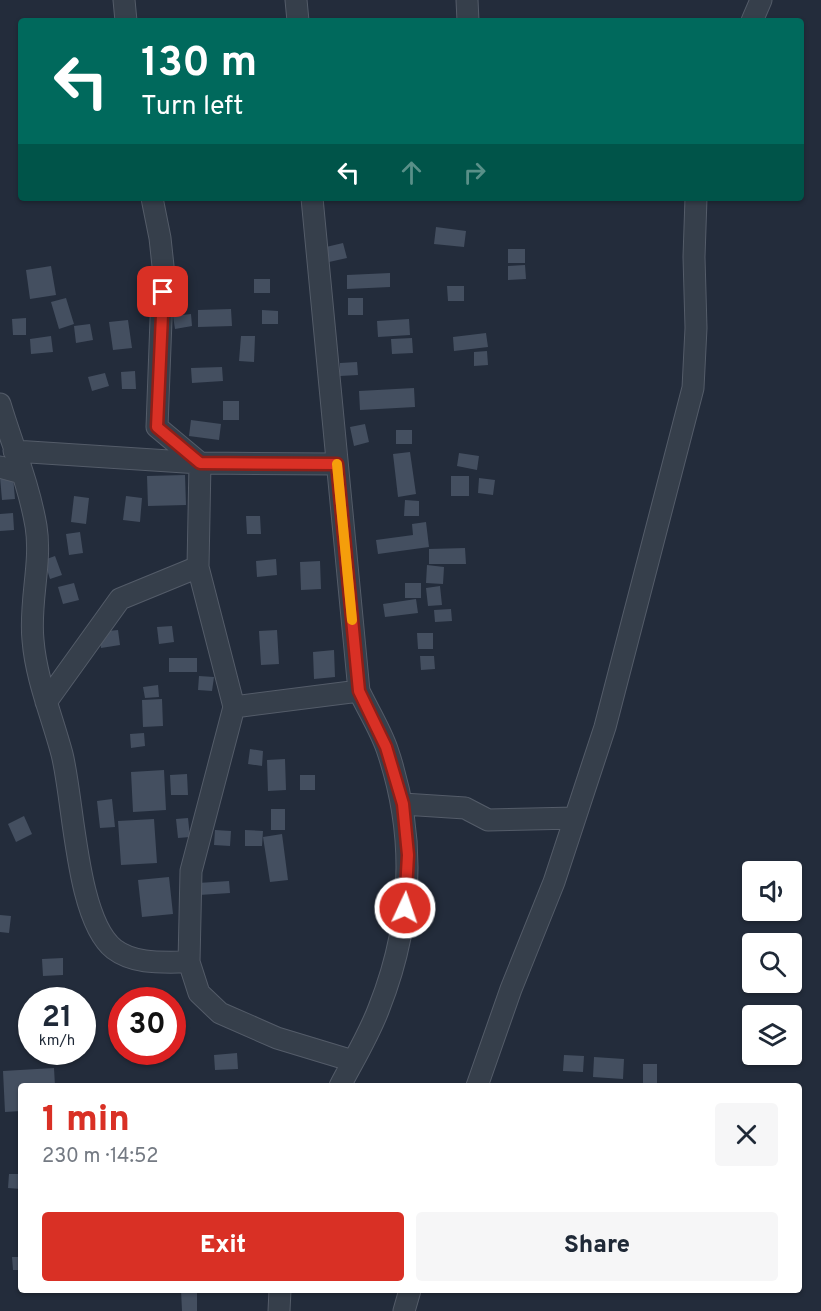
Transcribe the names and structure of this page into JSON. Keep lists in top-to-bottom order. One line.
{"page":{"turn":["130 m","Turn left"],"speed":"21 km/h","limit":"30","heading":["1 min","230 m · 14:52"],"buttons":["Exit","Share"]}}
